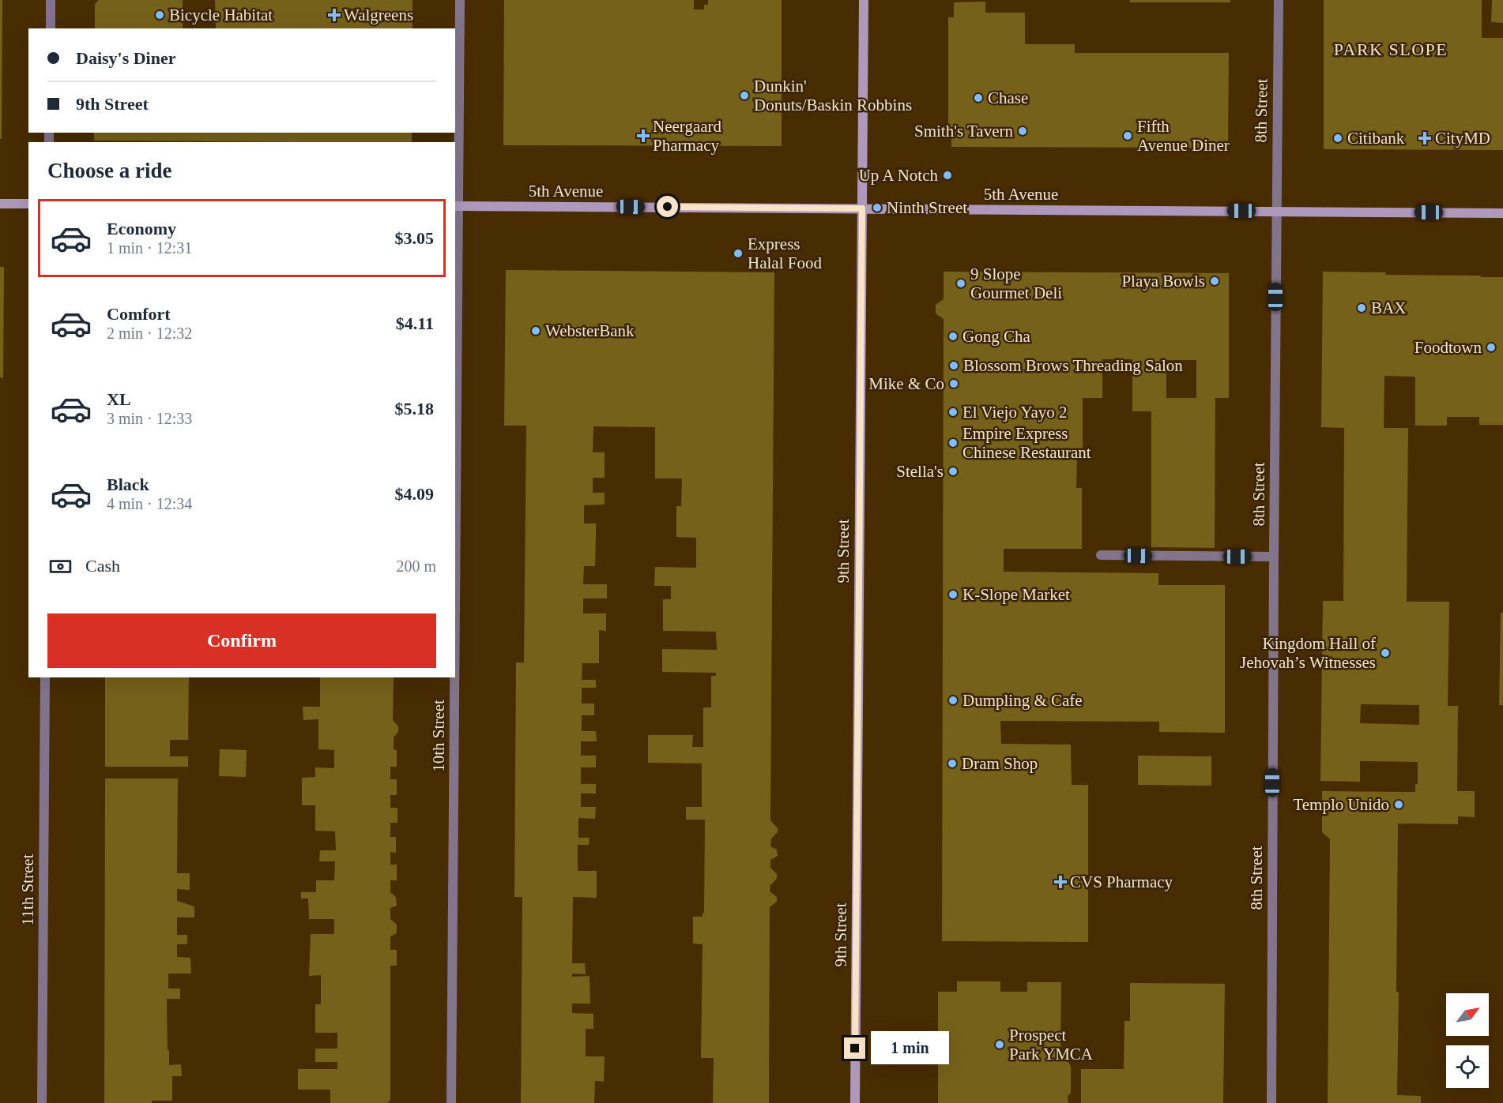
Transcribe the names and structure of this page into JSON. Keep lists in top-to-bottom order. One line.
{"streets":{"street":["8th Street","5th Avenue","9th Street","10th Street","11th Street"]},"crossings":[["8th Street","5th Avenue"],["5th Avenue","9th Street"],["5th Avenue","10th Street"]],"districts":["PARK SLOPE"],"places":{"other":["Bicycle Habitat","Dunkin' Donuts/Baskin Robbins","Chase","Smith's Tavern","Fifth Avenue Diner","Citibank","Up A Notch","Ninth Street","Express Halal Food","Playa Bowls","9 Slope Gourmet Deli","BAX","WebsterBank","Gong Cha","Foodtown","Blossom Brows Threading Salon","Mike & Co","El Viejo Yayo 2","Empire Express Chinese Restaurant","Stella's","K-Slope Market","Kingdom Hall of Jehovah’s Witnesses","Dumpling & Cafe","Dram Shop","Templo Unido","Prospect Park YMCA"],"health":["Walgreens","Neergaard Pharmacy","CityMD","CVS Pharmacy"]},"north":"top right","page":{"banner":["Daisy's Diner","9th Street"],"heading":"Choose a ride","list":[{"name":"Economy","note":"1 min · 12:31","value":"$3.05"},{"name":"Comfort","note":"2 min · 12:32","value":"$4.11"},{"name":"XL","note":"3 min · 12:33","value":"$5.18"},{"name":"Black","note":"4 min · 12:34","value":"$4.09"}],"pay":["Cash","200 m"],"buttons":"Confirm","bubble":"1 min"}}
